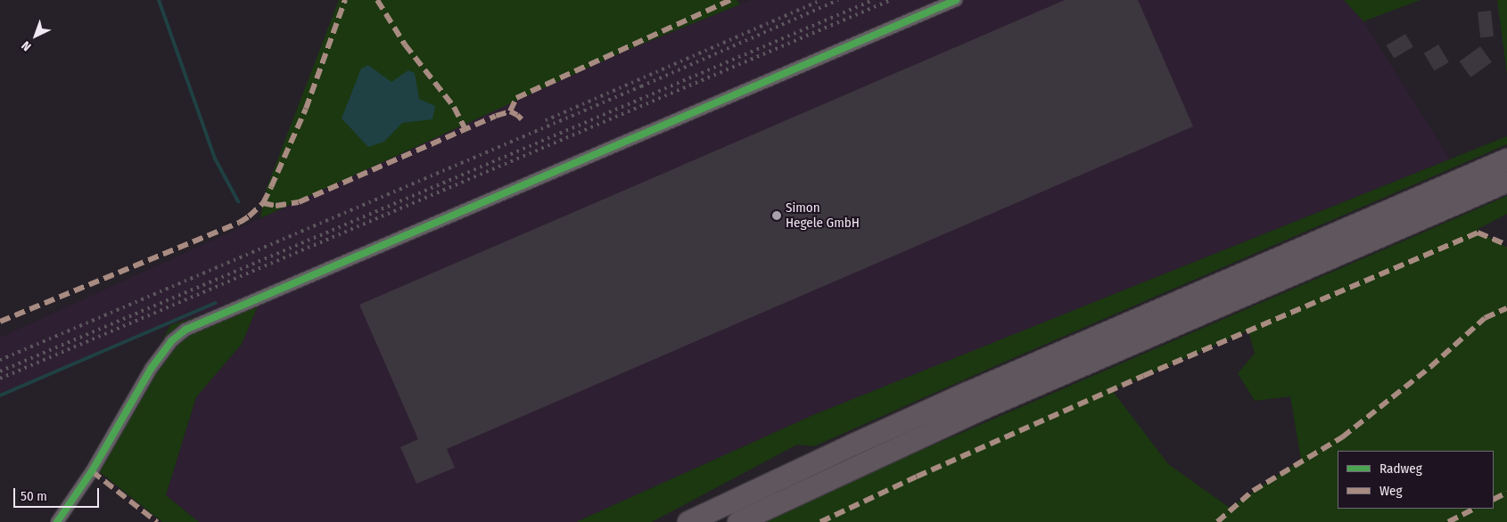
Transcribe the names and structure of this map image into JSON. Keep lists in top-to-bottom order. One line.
{"places":["Simon Hegele GmbH"],"legend":["Radweg","Weg"],"scale_bar":"50 m","north":"bottom left"}
